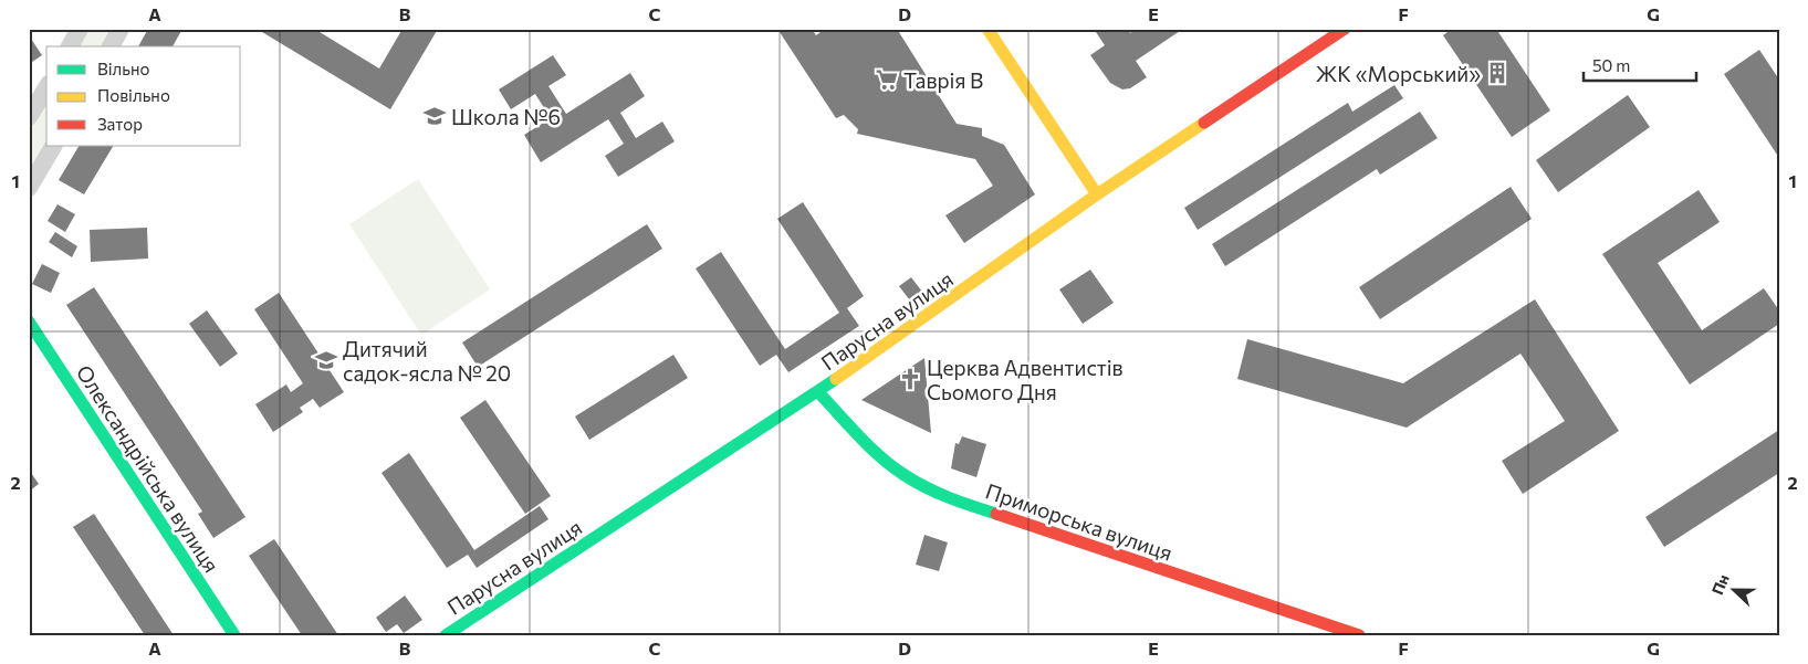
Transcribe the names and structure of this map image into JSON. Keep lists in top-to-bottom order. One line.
{"streets":{"street":["Парусна вулиця","Олександрійська вулиця","Приморська вулиця"]},"crossings":[["Парусна вулиця","Приморська вулиця"]],"places":{"building":["ЖК «Морський»"],"supermarket":["Таврія В"],"school or university":["Школа №6","Дитячий садок-ясла № 20"],"church":["Церква Адвентистів Сьомого Дня"]},"legend":["Вільно","Повільно","Затор"],"scale_bar":"50 m","north":"left","grid":{"columns":["A","B","C","D","E","F","G"],"rows":["1","2"]}}
